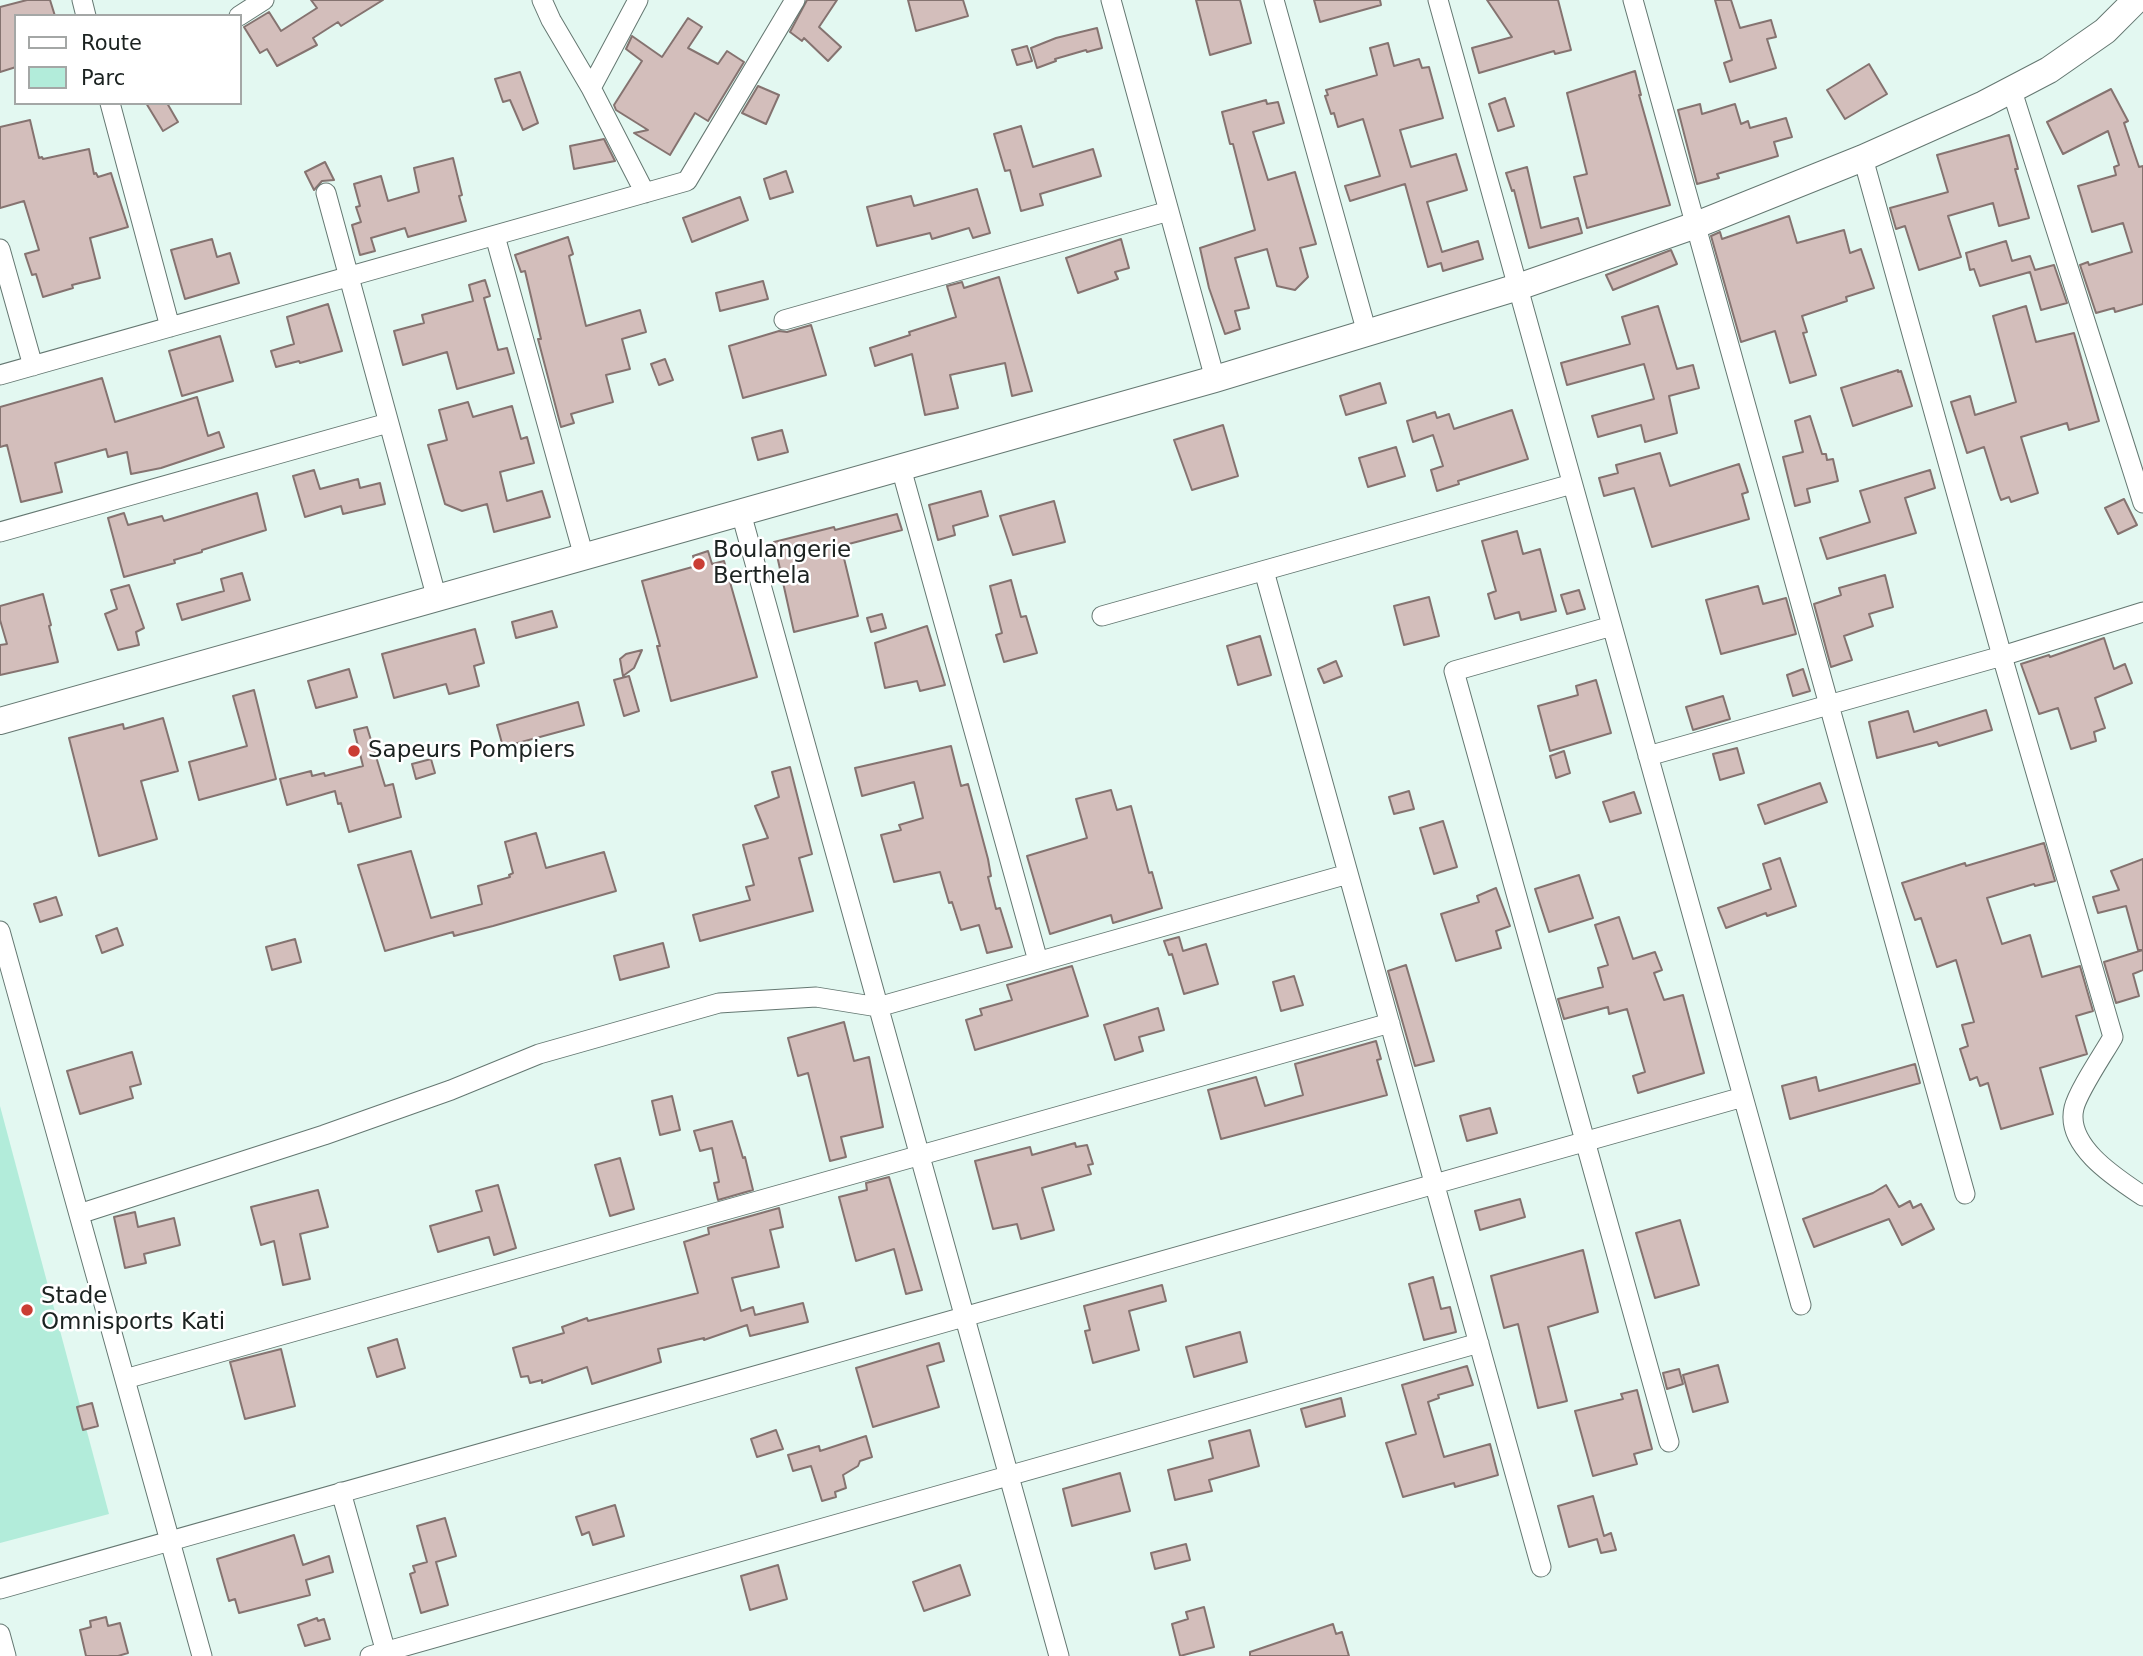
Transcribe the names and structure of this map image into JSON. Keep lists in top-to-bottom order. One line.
{"places":["Boulangerie Berthela","Sapeurs Pompiers","Stade Omnisports Kati"],"legend":["Route","Parc"]}
